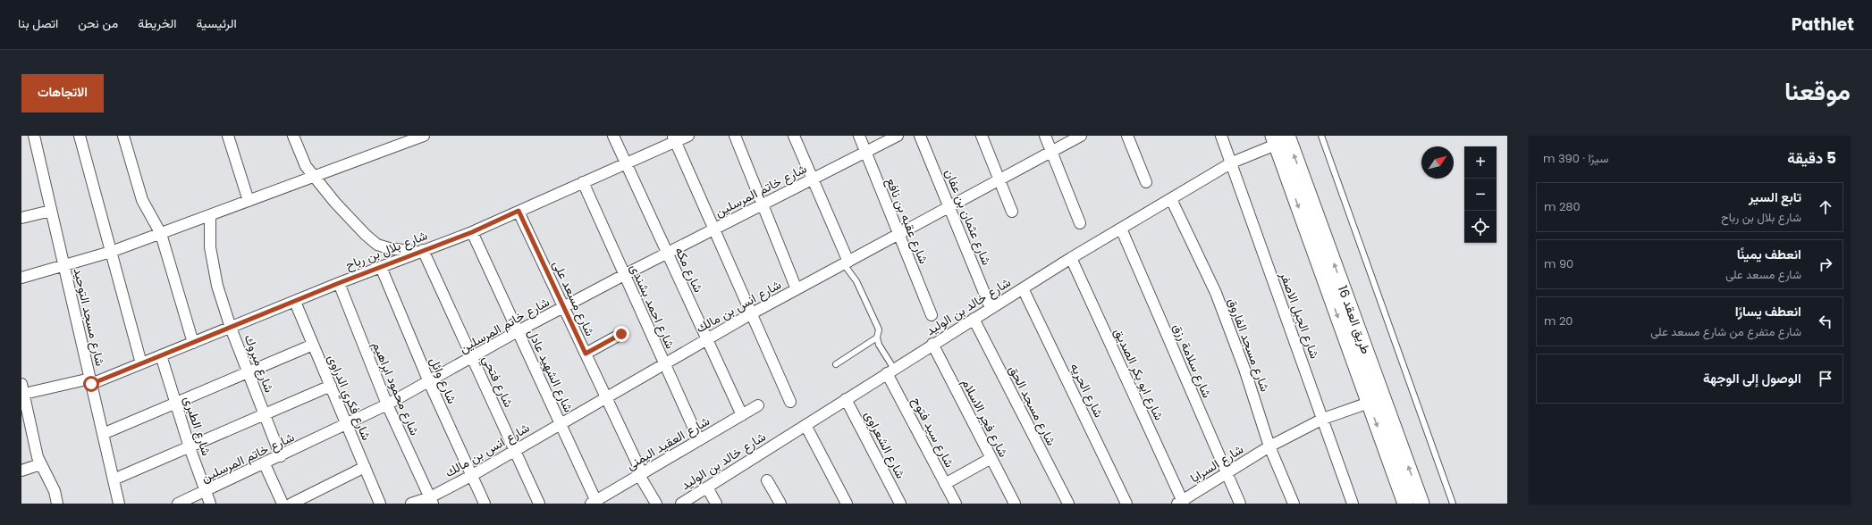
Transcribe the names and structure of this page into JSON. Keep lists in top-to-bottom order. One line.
{"streets":{"street":["شارع خاتم المرسلين","شارع عثمان بن عفان","شارع عقبه بن نافع","شارع بلال بن رباح","شارع مكه","شارع مسعد على","شارع احمد بشندى","شارع انس بن مالك","شارع خالد بن الوليد","شارع الجبل الاصفر","شارع مسجد التوحيد","طريق العقد 16","شارع مسجد الفاروق","شارع سلامة رزق","شارع مبروك","شارع الشهيد عادل","شارع ابو بكر الصديق","شارع وائل","شارع فتحي","شارع محمود ابراهيم","شارع الحريه","شارع فكري الدراوى","شارع مسجد الحق","شارع فجر الاسلام","شارع الطبرى","شارع سيد فتوح","شارع العقيد اليمنى","شارع الشعراوى","شارع السرايا"]},"crossings":[["شارع خاتم المرسلين","شارع عقبه بن نافع"],["شارع خاتم المرسلين","شارع مكه"],["شارع خاتم المرسلين","شارع مسعد على"],["شارع خاتم المرسلين","شارع احمد بشندى"],["شارع خاتم المرسلين","شارع مبروك"],["شارع خاتم المرسلين","شارع الشهيد عادل"],["شارع خاتم المرسلين","شارع وائل"],["شارع خاتم المرسلين","شارع فتحي"],["شارع خاتم المرسلين","شارع محمود ابراهيم"],["شارع خاتم المرسلين","شارع فكري الدراوى"],["شارع خاتم المرسلين","شارع الطبرى"],["شارع عثمان بن عفان","شارع انس بن مالك"],["شارع عثمان بن عفان","شارع خالد بن الوليد"],["شارع عقبه بن نافع","شارع انس بن مالك"],["شارع بلال بن رباح","شارع مكه"],["شارع بلال بن رباح","شارع مسعد على"],["شارع بلال بن رباح","شارع احمد بشندى"],["شارع بلال بن رباح","شارع مسجد التوحيد"],["شارع بلال بن رباح","شارع مبروك"],["شارع بلال بن رباح","شارع الشهيد عادل"],["شارع بلال بن رباح","شارع وائل"],["شارع بلال بن رباح","شارع فتحي"],["شارع بلال بن رباح","شارع محمود ابراهيم"],["شارع بلال بن رباح","شارع فكري الدراوى"],["شارع بلال بن رباح","شارع الطبرى"],["شارع مكه","شارع انس بن مالك"],["شارع مكه","شارع العقيد اليمنى"],["شارع مسعد على","شارع انس بن مالك"],["شارع مسعد على","شارع العقيد اليمنى"],["شارع احمد بشندى","شارع انس بن مالك"],["شارع احمد بشندى","شارع العقيد اليمنى"],["شارع انس بن مالك","شارع الشهيد عادل"],["شارع انس بن مالك","شارع وائل"],["شارع انس بن مالك","شارع فتحي"],["شارع انس بن مالك","شارع محمود ابراهيم"],["شارع خالد بن الوليد","شارع الجبل الاصفر"],["شارع خالد بن الوليد","طريق العقد 16"],["شارع خالد بن الوليد","شارع مسجد الفاروق"],["شارع خالد بن الوليد","شارع سلامة رزق"],["شارع خالد بن الوليد","شارع ابو بكر الصديق"],["شارع خالد بن الوليد","شارع الحريه"],["شارع خالد بن الوليد","شارع مسجد الحق"],["شارع خالد بن الوليد","شارع فجر الاسلام"],["شارع خالد بن الوليد","شارع سيد فتوح"],["شارع خالد بن الوليد","شارع الشعراوى"],["شارع الجبل الاصفر","شارع السرايا"],["طريق العقد 16","شارع السرايا"],["شارع مسجد الفاروق","شارع السرايا"],["شارع سلامة رزق","شارع السرايا"],["شارع الشهيد عادل","شارع العقيد اليمنى"],["شارع ابو بكر الصديق","شارع السرايا"]],"north":"top right","page":{"header":"Pathlet","nav":["الرئيسية","الخريطة","من نحن","اتصل بنا"],"title":"موقعنا","buttons":"الاتجاهات","heading":["5 دقيقة","سيرًا · 390 m"],"map_buttons":["+","−"],"list":[["تابع السير","شارع بلال بن رباح","280 m"],["انعطف يمينًا","شارع مسعد على","90 m"],["انعطف يسارًا","شارع متفرع من شارع مسعد على","20 m"],"الوصول إلى الوجهة"]}}
